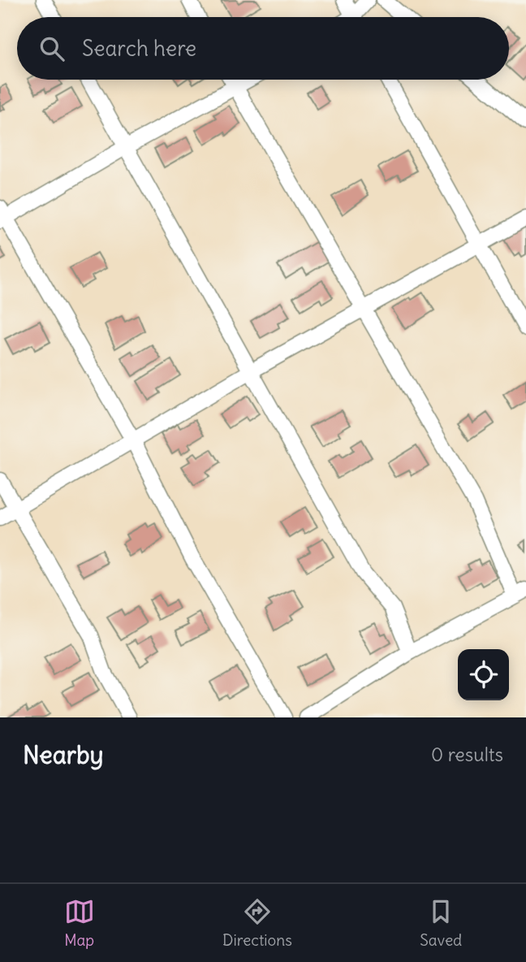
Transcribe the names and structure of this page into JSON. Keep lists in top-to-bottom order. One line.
{"page":{"search":"Search here","heading":["Nearby","0 results"],"nav":["Map","Directions","Saved"]}}
